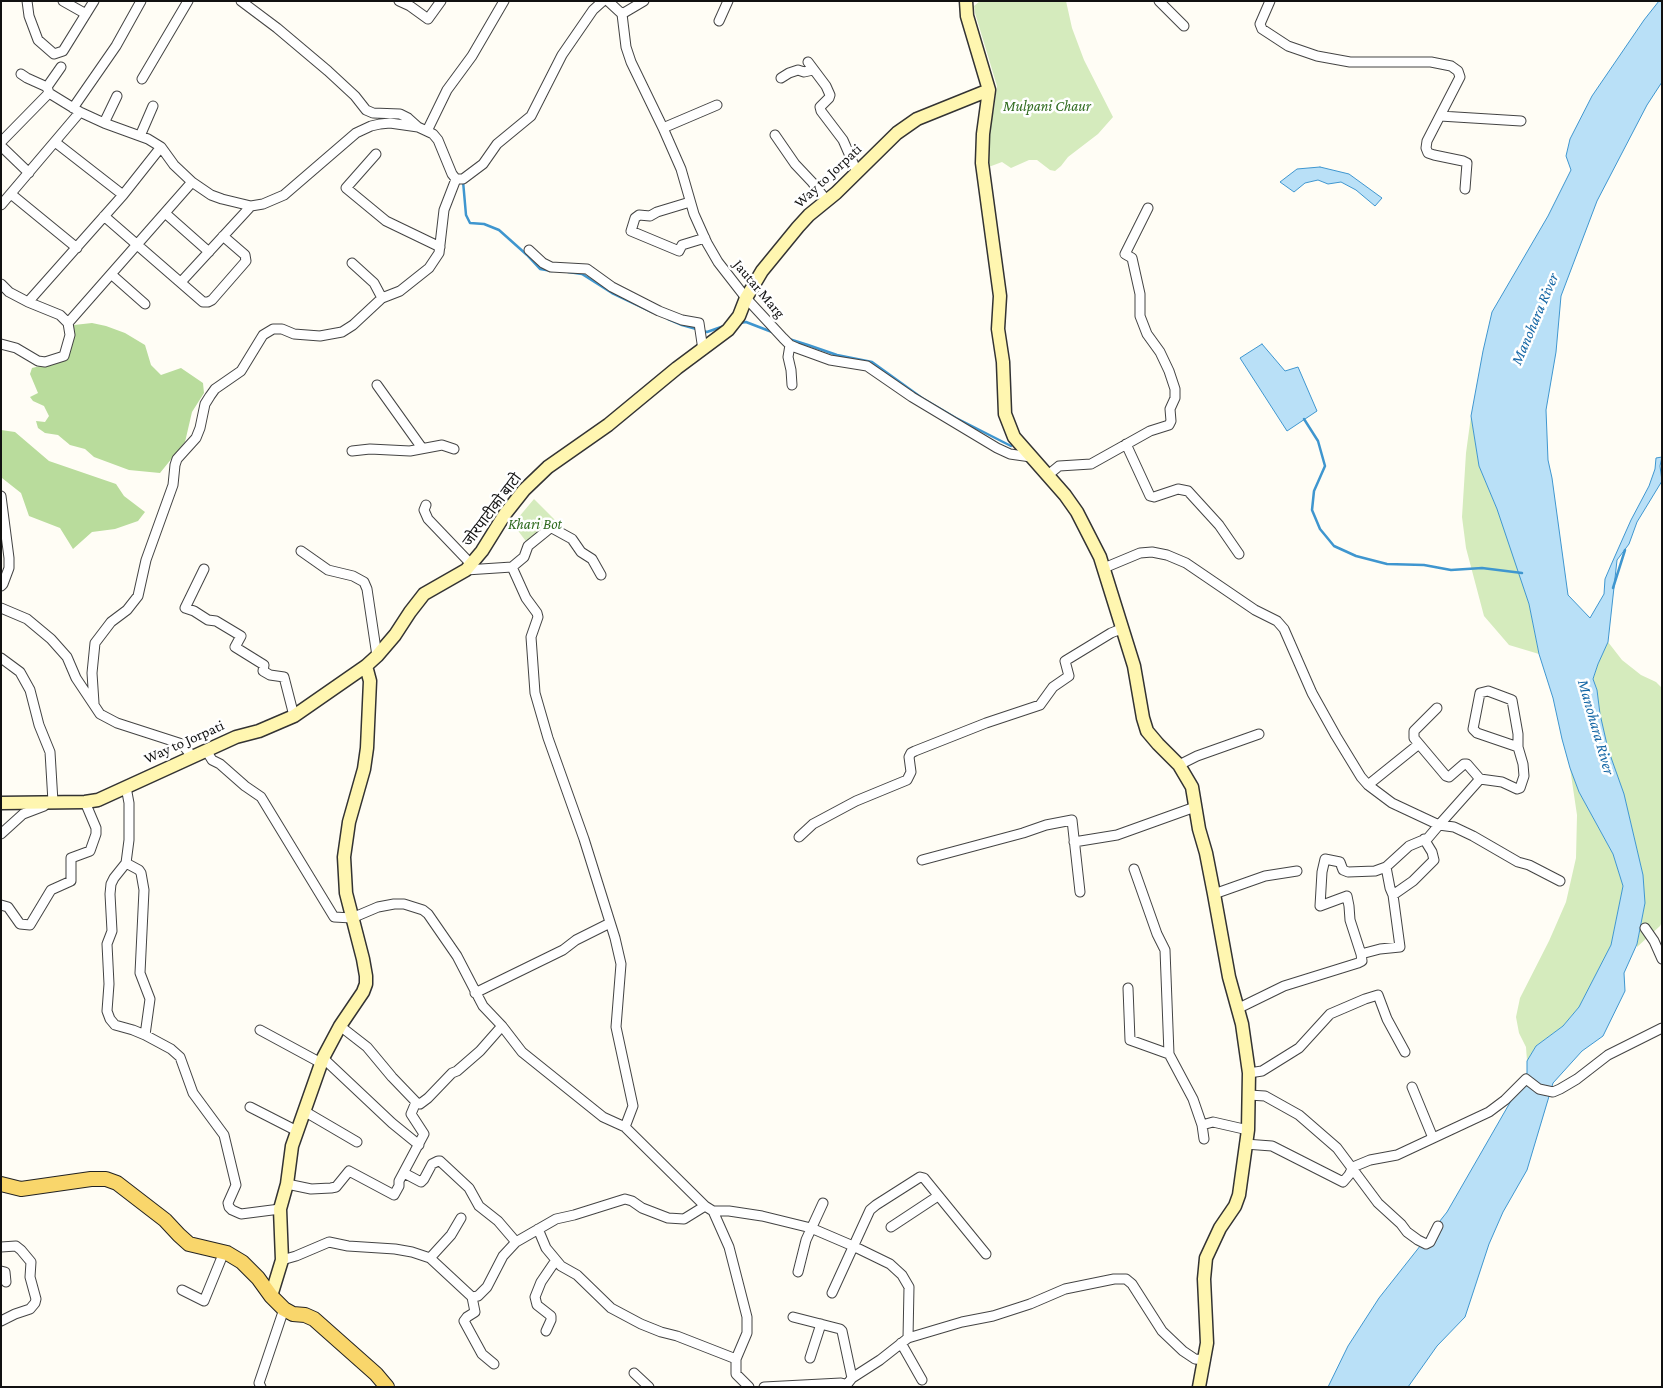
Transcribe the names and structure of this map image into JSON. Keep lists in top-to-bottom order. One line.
{"streets":{"street":["Way to Jorpati","Jautar Marg","जोरपाटीको बाटो"]},"crossings":[["Way to Jorpati","Jautar Marg"],["Way to Jorpati","जोरपाटीको बाटो"]],"water":["Manohara River"],"parks":["Mulpani Chaur","Khari Bot"]}
